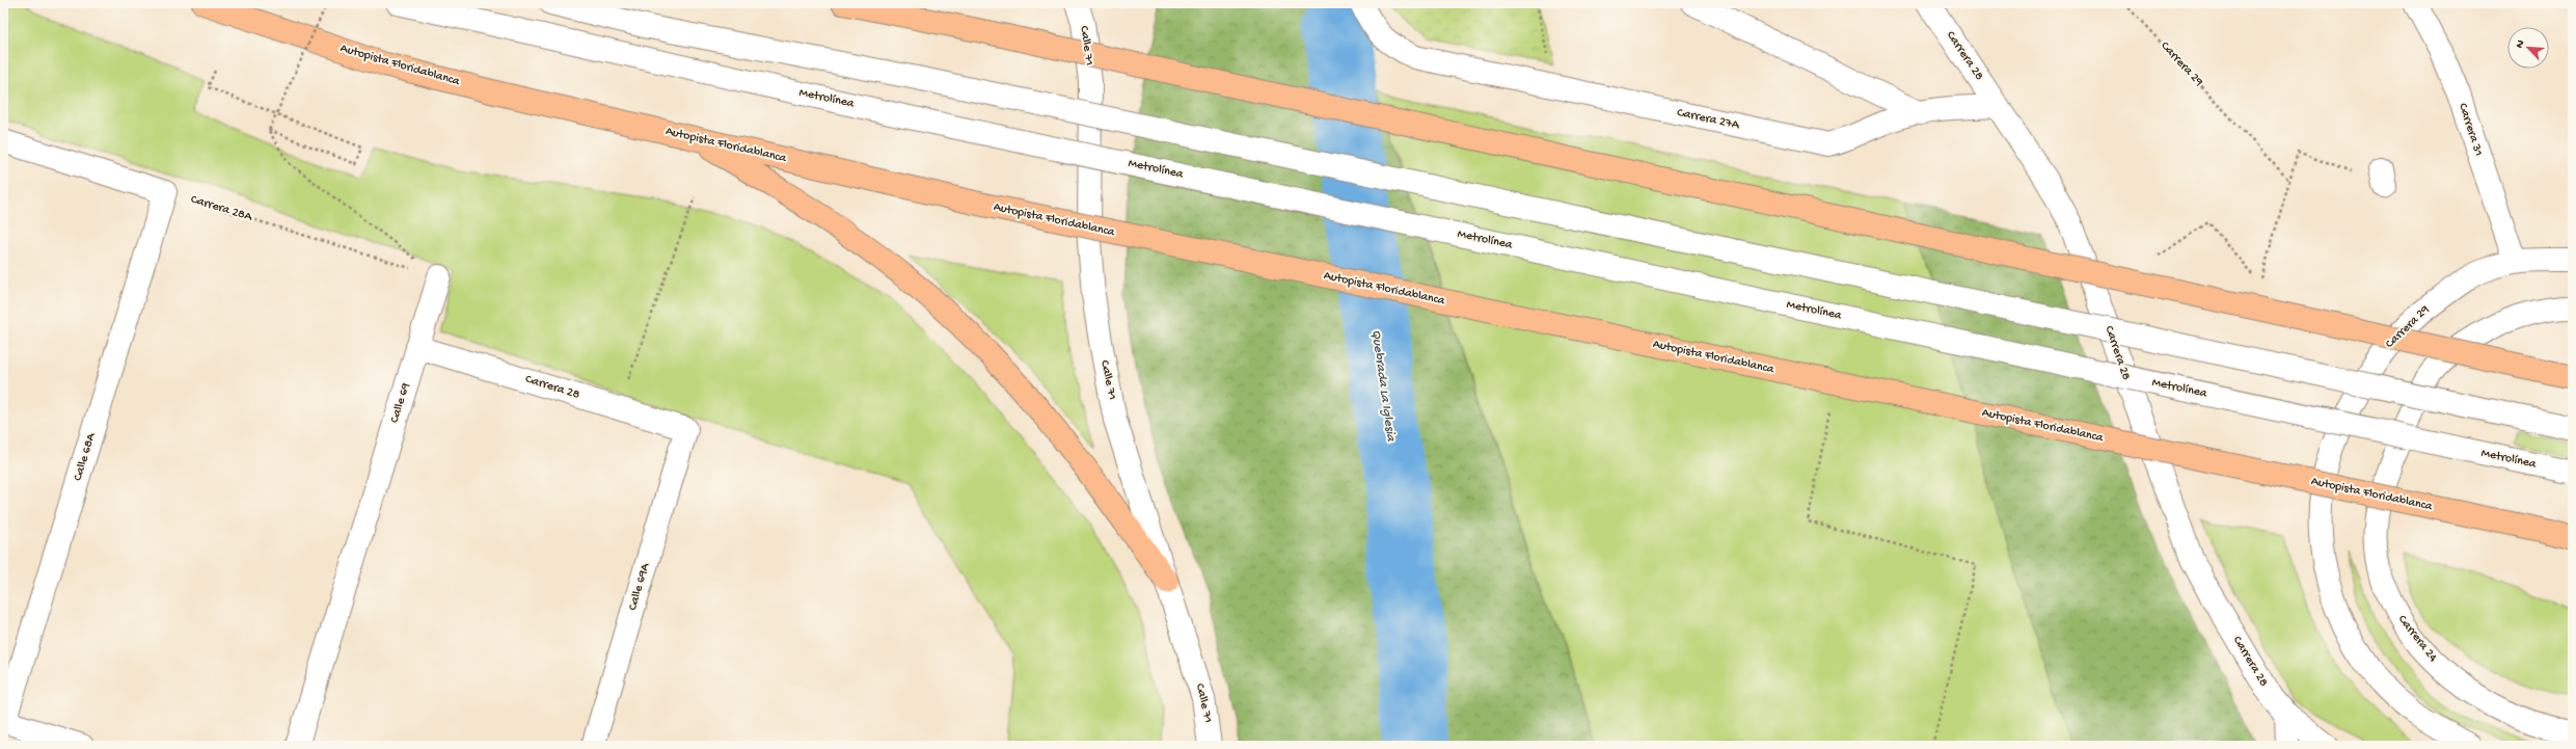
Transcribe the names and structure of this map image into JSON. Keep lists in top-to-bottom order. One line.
{"streets":{"highway":["Autopista Floridablanca"],"street":["Calle 71","Carrera 28","Carrera 29","Metrolínea","Carrera 27A","Carrera 31","Calle 69","Calle 68A","Calle 69A","Carrera 24"],"path":["Carrera 28A"]},"crossings":[["Carrera 28","Carrera 27A"],["Carrera 28","Calle 69"],["Carrera 28","Calle 69A"],["Carrera 29","Carrera 31"],["Carrera 28A","Calle 69"],["Carrera 28A","Calle 68A"]],"water":["Quebrada La Iglesia"],"north":"top left"}
